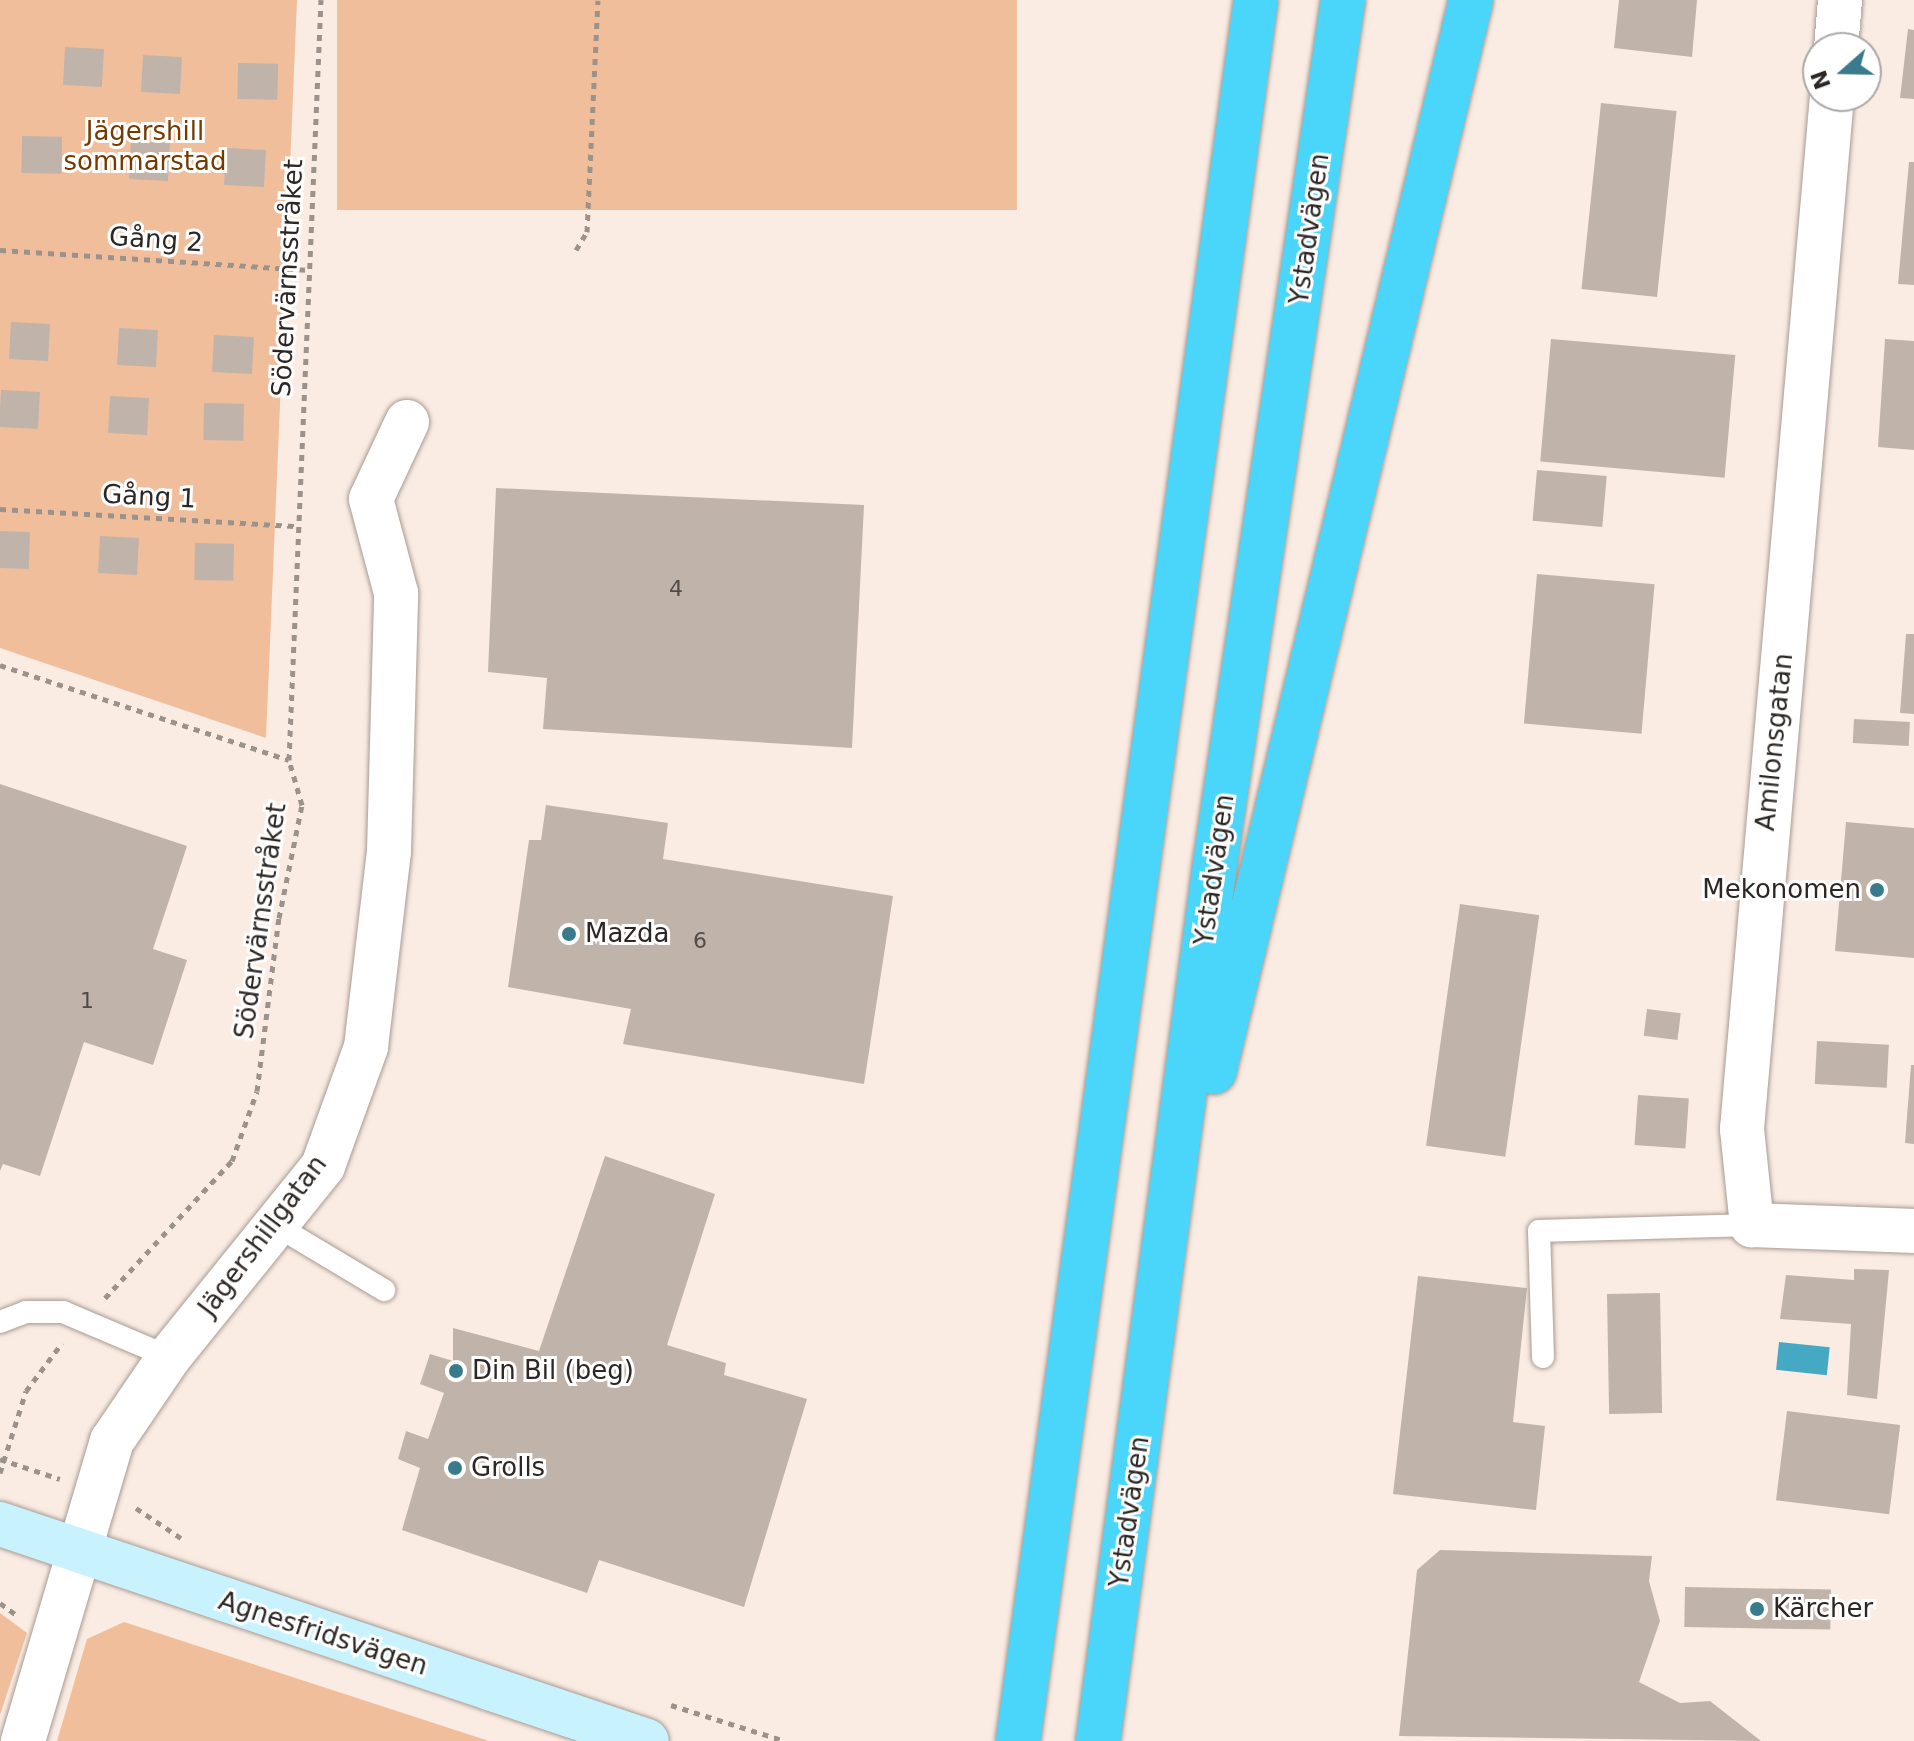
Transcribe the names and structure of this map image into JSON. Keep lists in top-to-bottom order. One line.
{"streets":{"highway":["Ystadvägen"],"main road":["Agnesfridsvägen"],"street":["Amilonsgatan","Jägershillgatan"],"path":["Gång 2","Södervärnsstråket","Gång 1"]},"crossings":[["Gång 2","Södervärnsstråket"],["Södervärnsstråket","Gång 1"],["Jägershillgatan","Agnesfridsvägen"]],"parks":["Jägershill sommarstad"],"places":["Mekonomen","Mazda","Din Bil (beg)","Grolls","Kärcher"],"house_numbers":["4","6","1"],"north":"left"}
